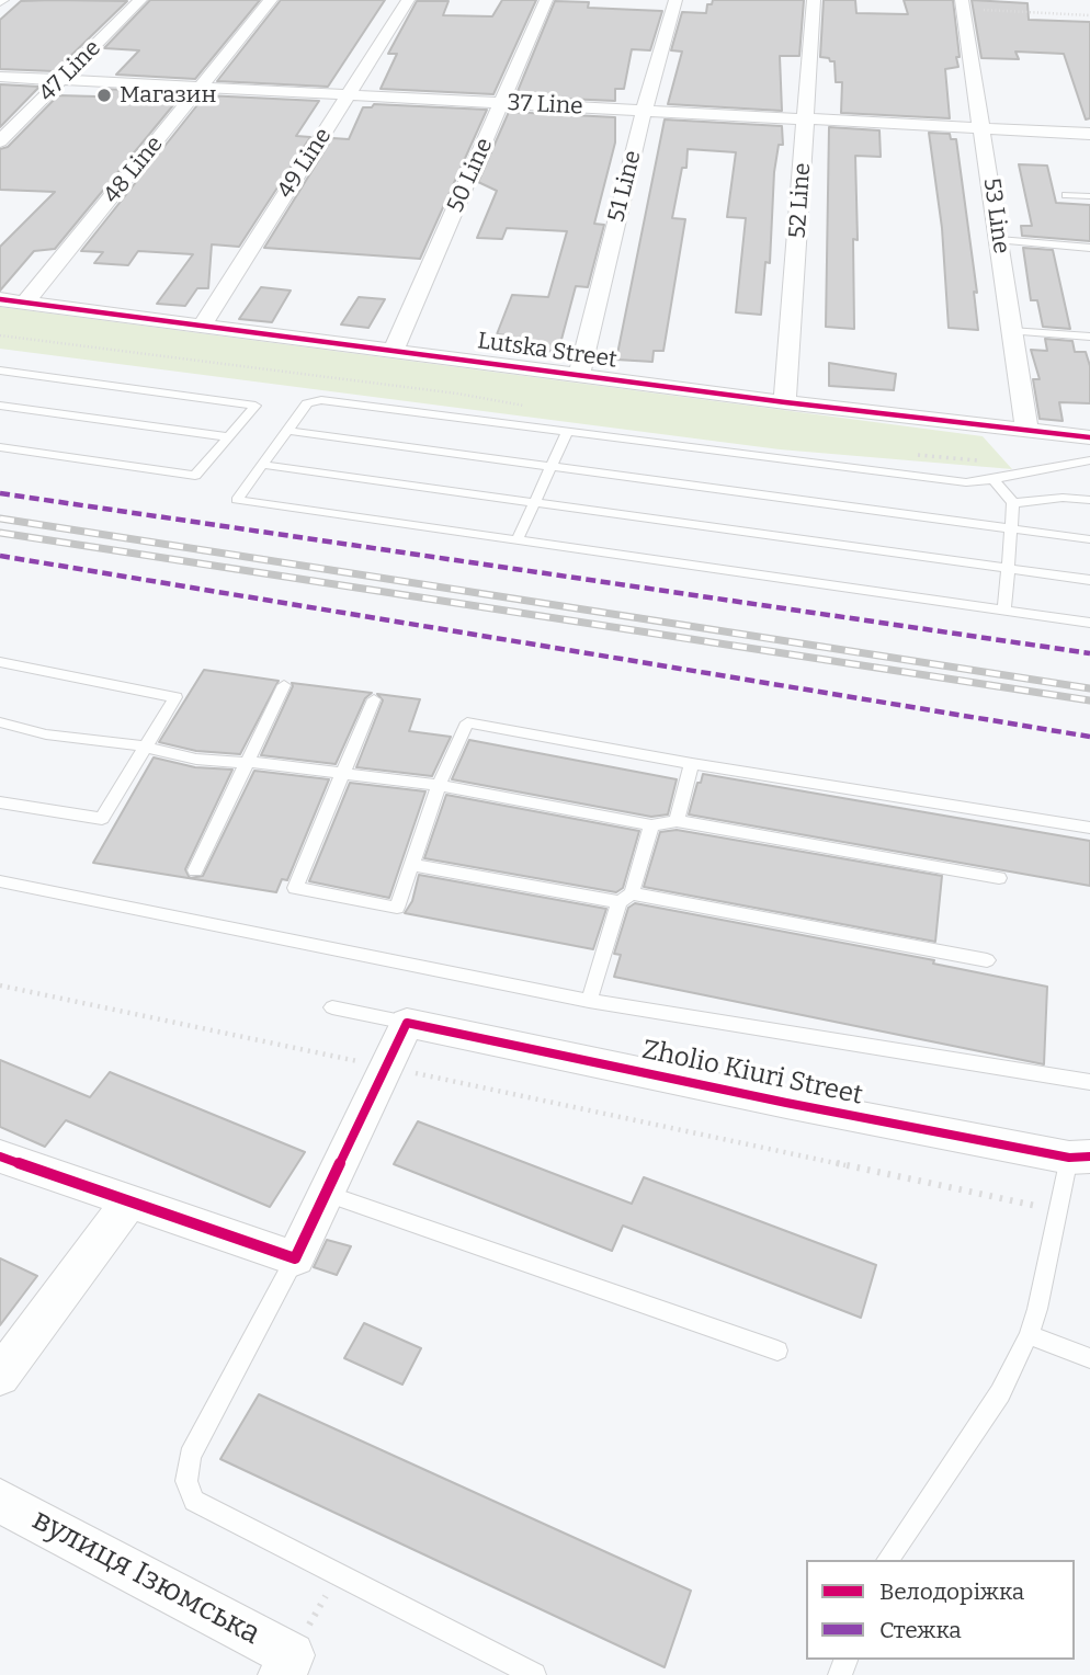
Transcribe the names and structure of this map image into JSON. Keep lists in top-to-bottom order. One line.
{"streets":{"street":["47 Line","37 Line","49 Line","48 Line","50 Line","51 Line","52 Line","53 Line","Lutska Street","Zholio Kiuri Street","вулиця Ізюмська"]},"crossings":[["47 Line","37 Line"],["37 Line","49 Line"],["37 Line","48 Line"],["37 Line","50 Line"],["37 Line","51 Line"],["37 Line","52 Line"],["37 Line","53 Line"],["49 Line","Lutska Street"],["48 Line","Lutska Street"],["50 Line","Lutska Street"],["51 Line","Lutska Street"],["52 Line","Lutska Street"],["53 Line","Lutska Street"]],"places":["Магазин"],"legend":["Велодоріжка","Стежка"]}
